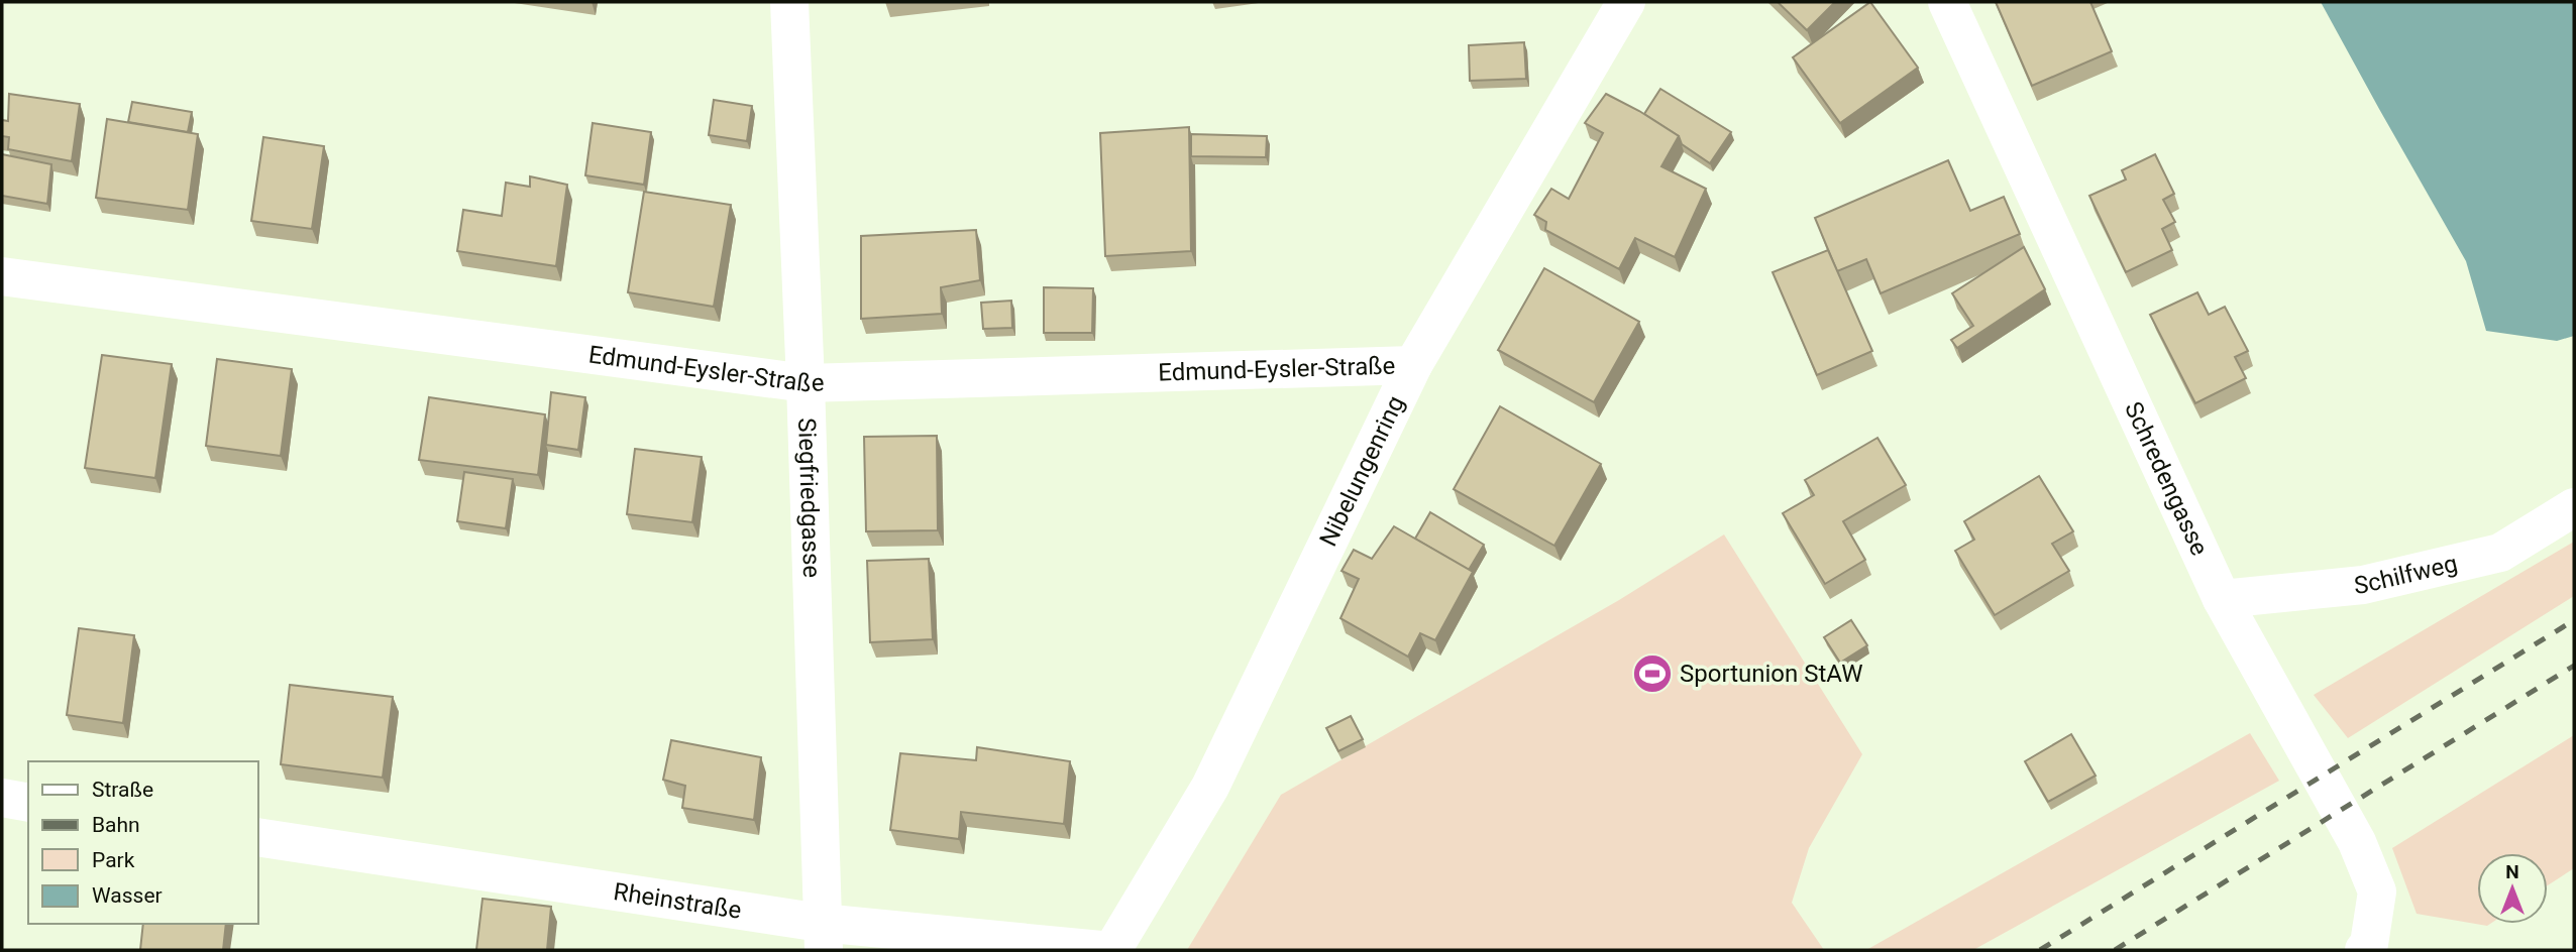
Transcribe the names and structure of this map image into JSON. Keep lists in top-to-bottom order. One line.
{"streets":{"street":["Edmund-Eysler-Straße","Nibelungenring","Schredengasse","Siegfriedgasse","Schilfweg","Rheinstraße"]},"crossings":[["Edmund-Eysler-Straße","Nibelungenring"],["Edmund-Eysler-Straße","Siegfriedgasse"],["Schredengasse","Schilfweg"],["Siegfriedgasse","Rheinstraße"]],"places":{"sports":["Sportunion StAW"]},"legend":["Straße","Bahn","Park","Wasser"],"north":"top"}
